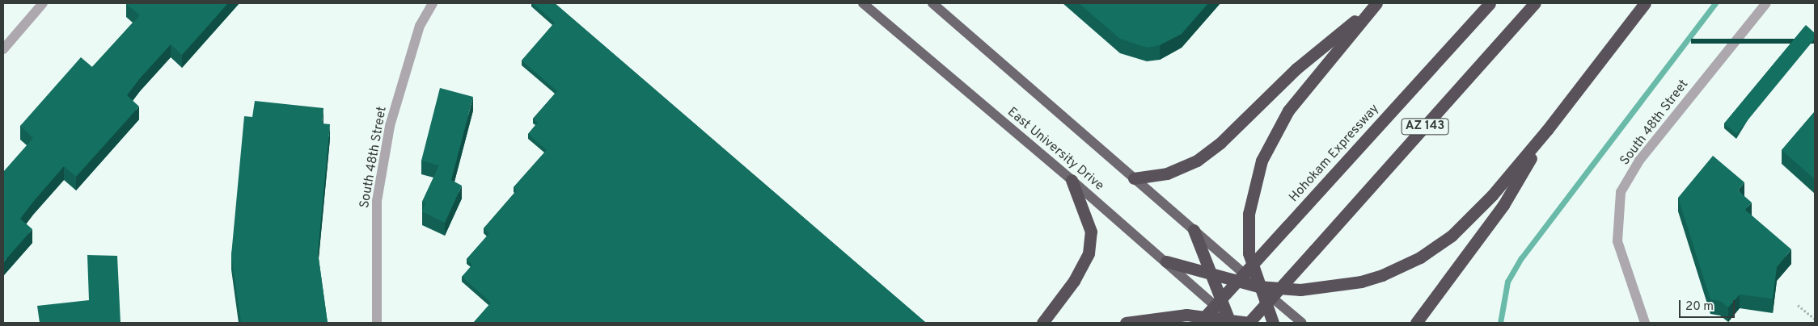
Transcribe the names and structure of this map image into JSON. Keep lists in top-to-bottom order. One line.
{"streets":{"highway":["AZ 143","Hohokam Expressway"],"main road":["East University Drive"],"street":["South 48th Street"]},"scale_bar":"20 m"}
